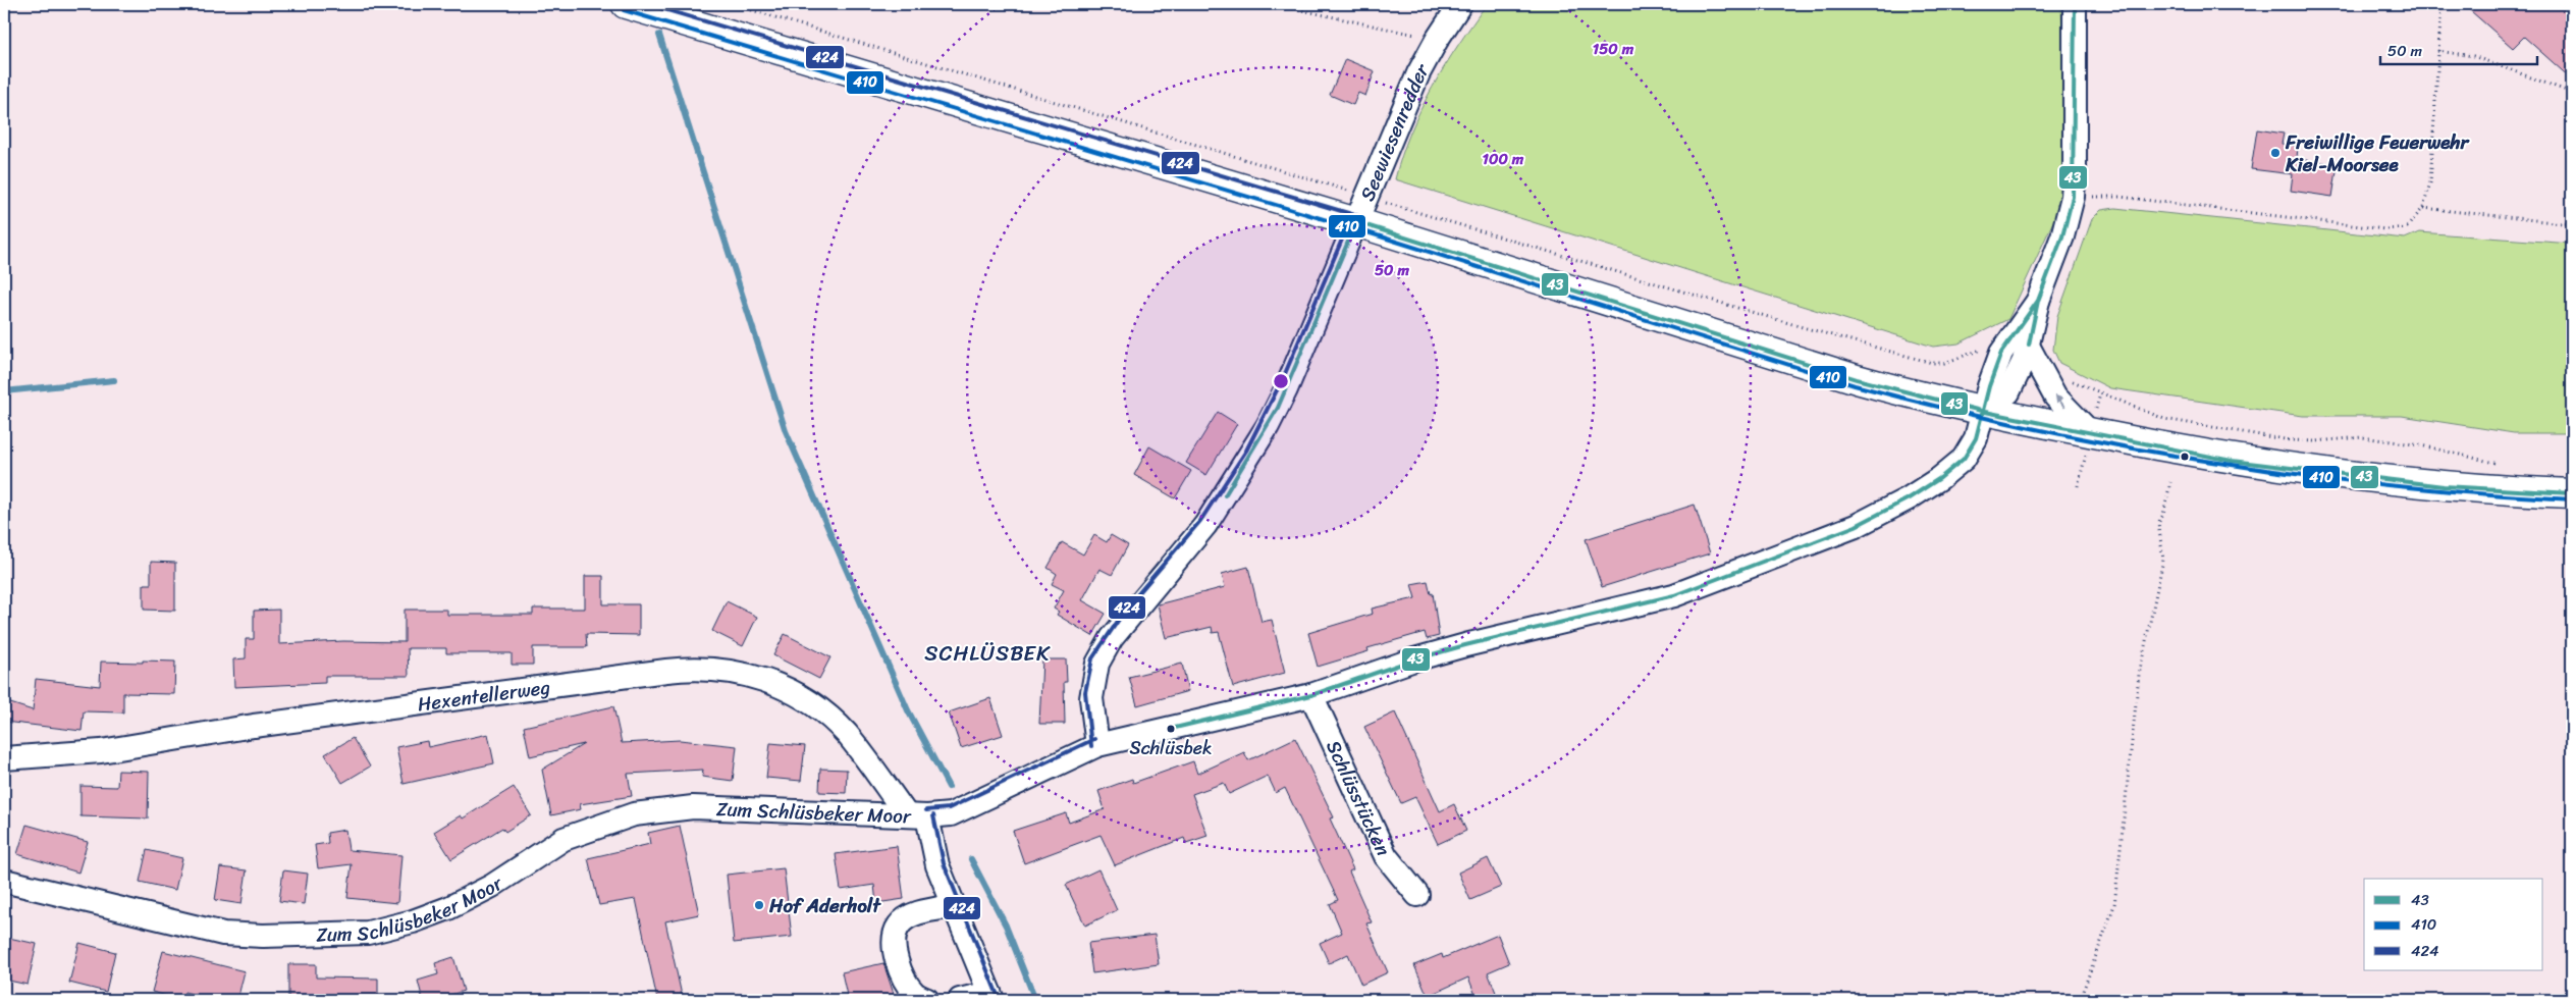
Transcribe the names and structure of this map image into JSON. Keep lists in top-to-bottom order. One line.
{"streets":{"street":["Seewiesenredder","Hexentellerweg","Schlüsstücken","Zum Schlüsbeker Moor"]},"crossings":[["Seewiesenredder","Zum Schlüsbeker Moor"],["Hexentellerweg","Zum Schlüsbeker Moor"],["Schlüsstücken","Zum Schlüsbeker Moor"]],"districts":["SCHLÜSBEK"],"places":["Freiwillige Feuerwehr Kiel-Moorsee","Schlüsbek","Hof Aderholt"],"lines":["transit line 43","transit line 424","transit line 410"],"legend":["43","410","424"],"scale_bar":"50 m","rings":["150 m","100 m","50 m"]}
